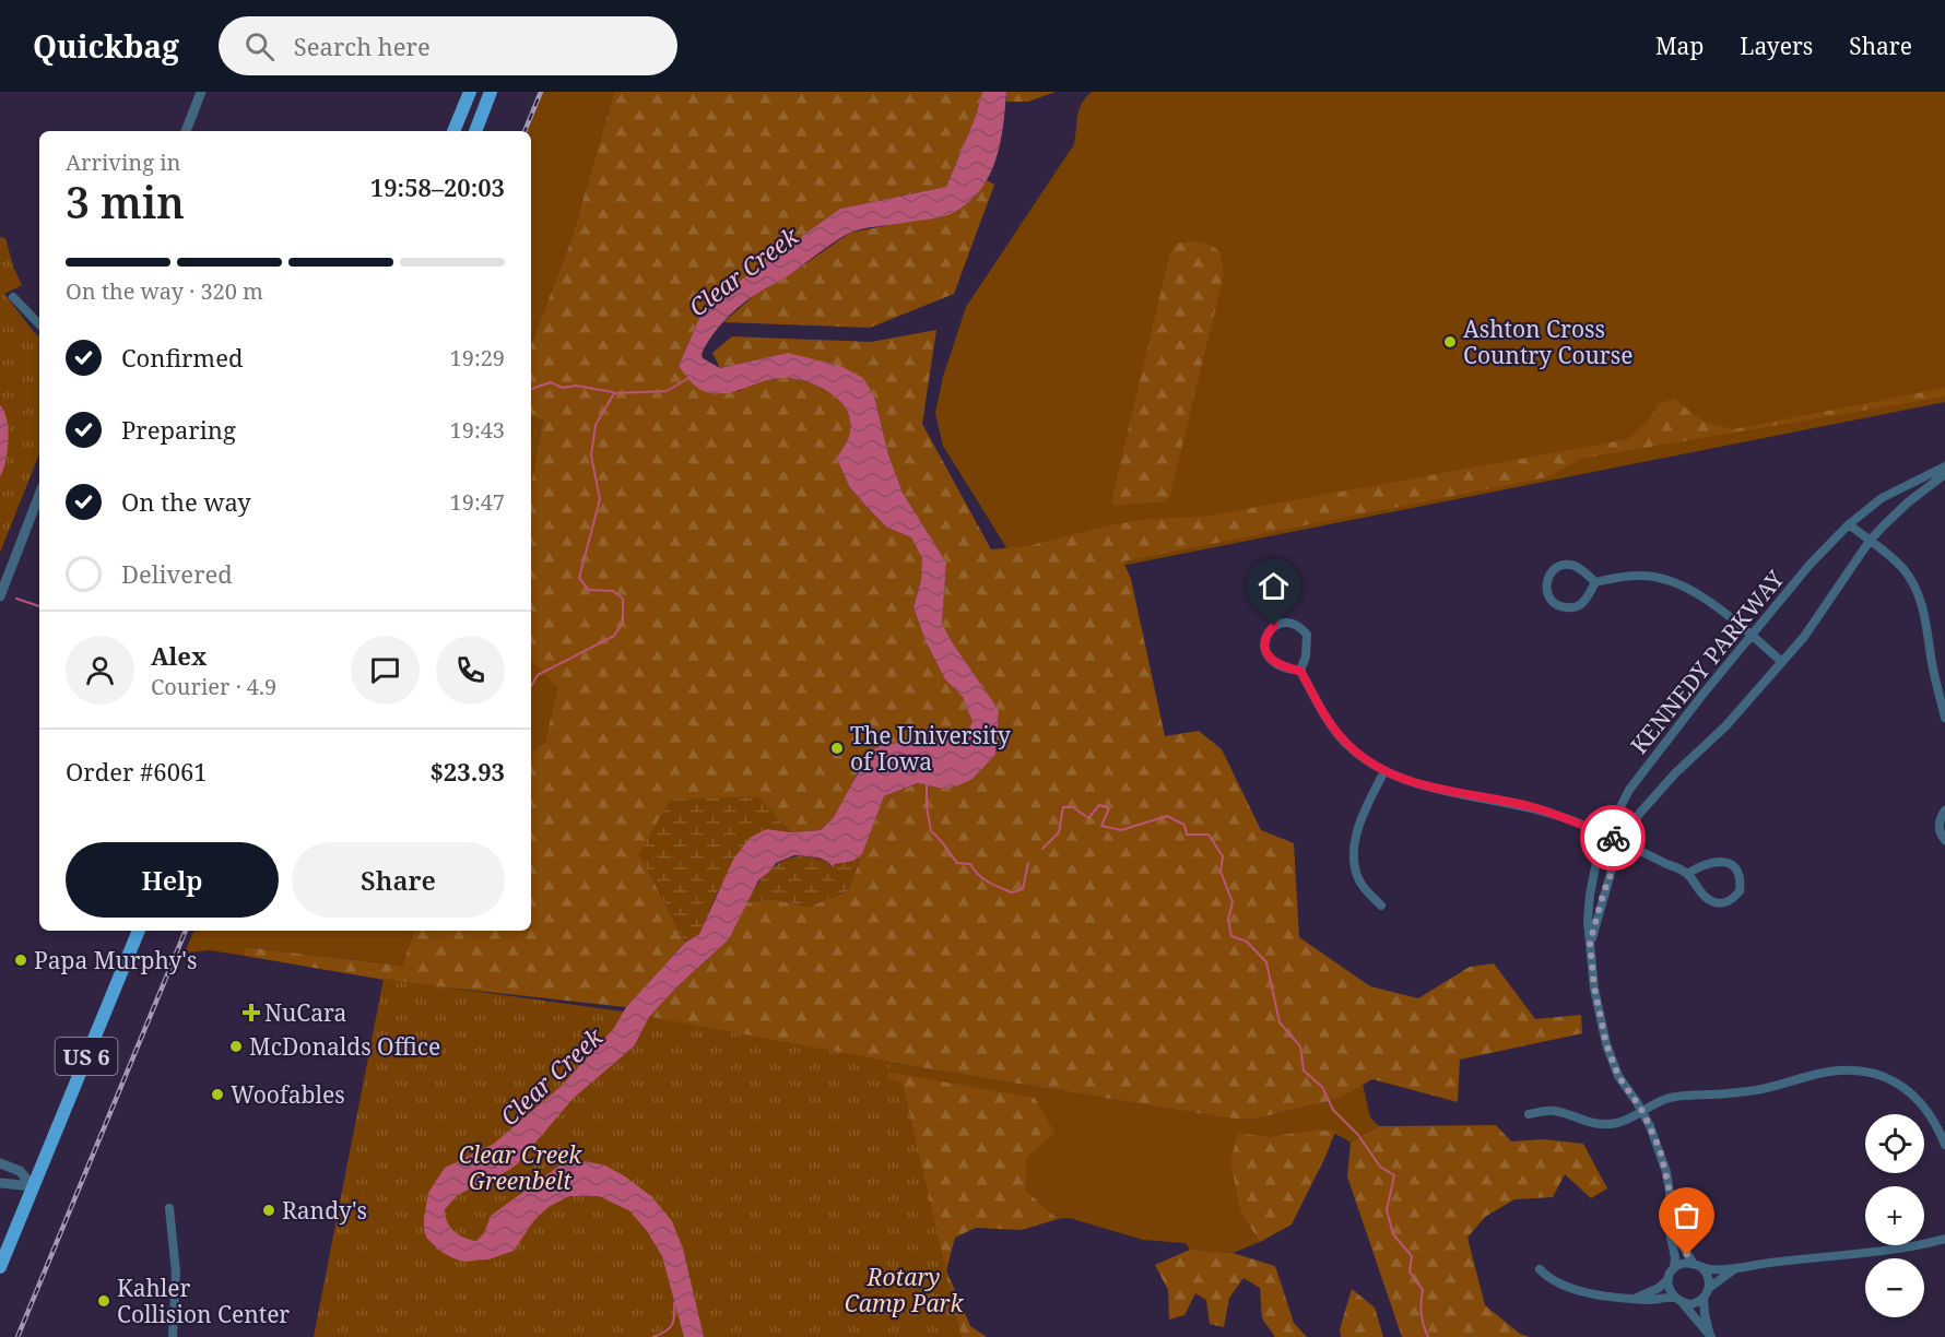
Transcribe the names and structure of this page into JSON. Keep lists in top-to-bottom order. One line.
{"streets":{"main road":["US 6"],"street":["KENNEDY PARKWAY"]},"water":["Clear Creek"],"parks":["Clear Creek Greenbelt","Rotary Camp Park"],"places":{"other":["Ashton Cross Country Course","The University of Iowa","Papa Murphy's","McDonalds Office","Woofables","Randy's","Kahler Collision Center"],"health":["NuCara"]},"page":{"header":"Quickbag","search":"Search here","nav":["Map","Layers","Share"],"heading":["3 min","Arriving in","19:58–20:03"],"panel":["Alex","Courier · 4.9","Order #6061","$23.93"],"bar":"On the way · 320 m","list":[["Confirmed","19:29"],["Preparing","19:43"],["On the way","19:47"],"Delivered"],"buttons":["Help","Share"],"map_buttons":["+","−"]}}
